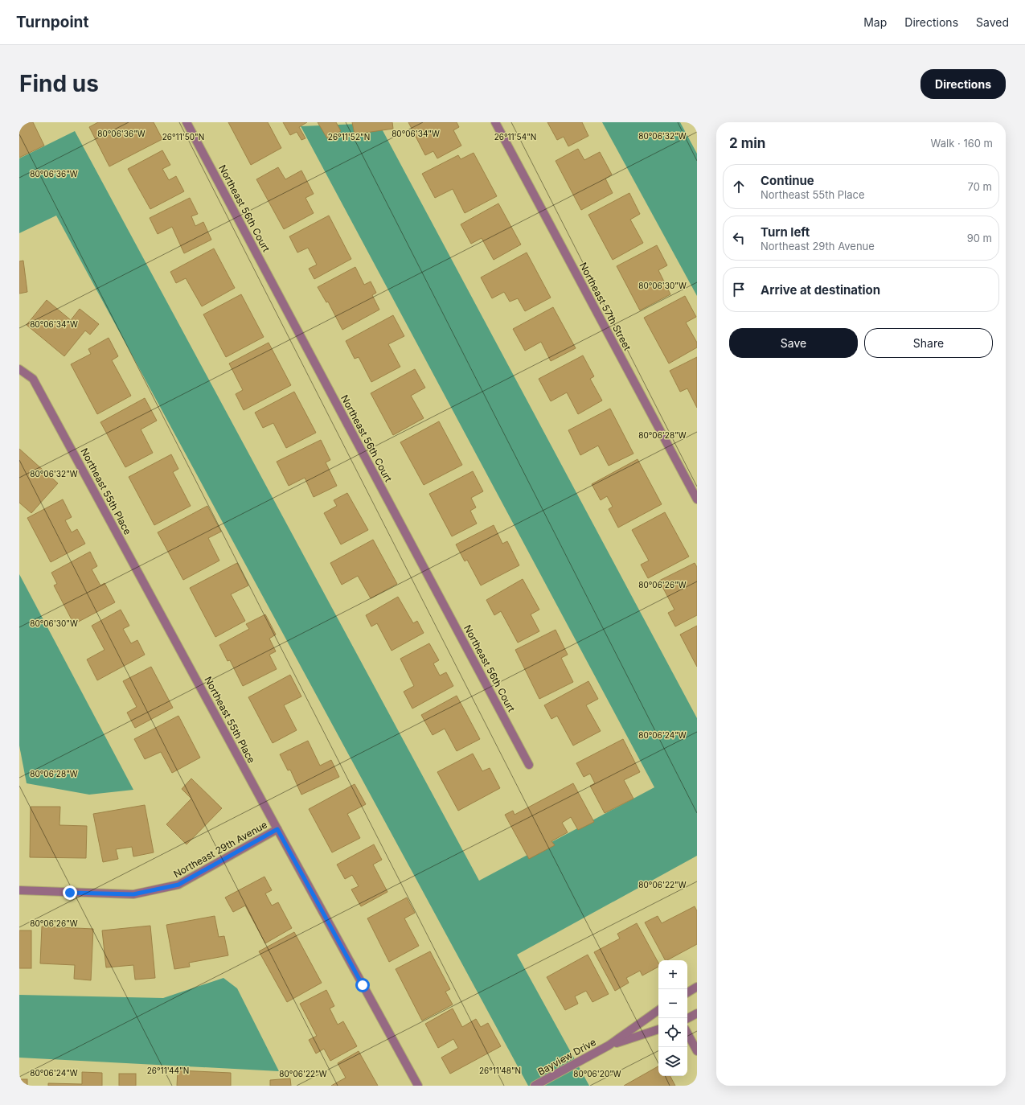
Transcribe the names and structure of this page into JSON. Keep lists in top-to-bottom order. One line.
{"streets":{"street":["Northeast 56th Court","Northeast 57th Street","Northeast 55th Place","Northeast 29th Avenue","Bayview Drive"]},"crossings":[["Northeast 55th Place","Northeast 29th Avenue"]],"page":{"header":"Turnpoint","nav":["Map","Directions","Saved"],"buttons":["Directions",["Save","Share"]],"title":"Find us","heading":["2 min","Walk · 160 m"],"list":[["Continue","Northeast 55th Place","70 m"],["Turn left","Northeast 29th Avenue","90 m"],"Arrive at destination"],"map_buttons":["+","−"]},"coordinates":["80°06'36\"W","80°06'34\"W","80°06'32\"W","26°11'50\"N","26°11'52\"N","26°11'54\"N","80°06'30\"W","80°06'28\"W","80°06'26\"W","80°06'24\"W","80°06'22\"W","26°11'44\"N","26°11'48\"N","80°06'20\"W"]}
